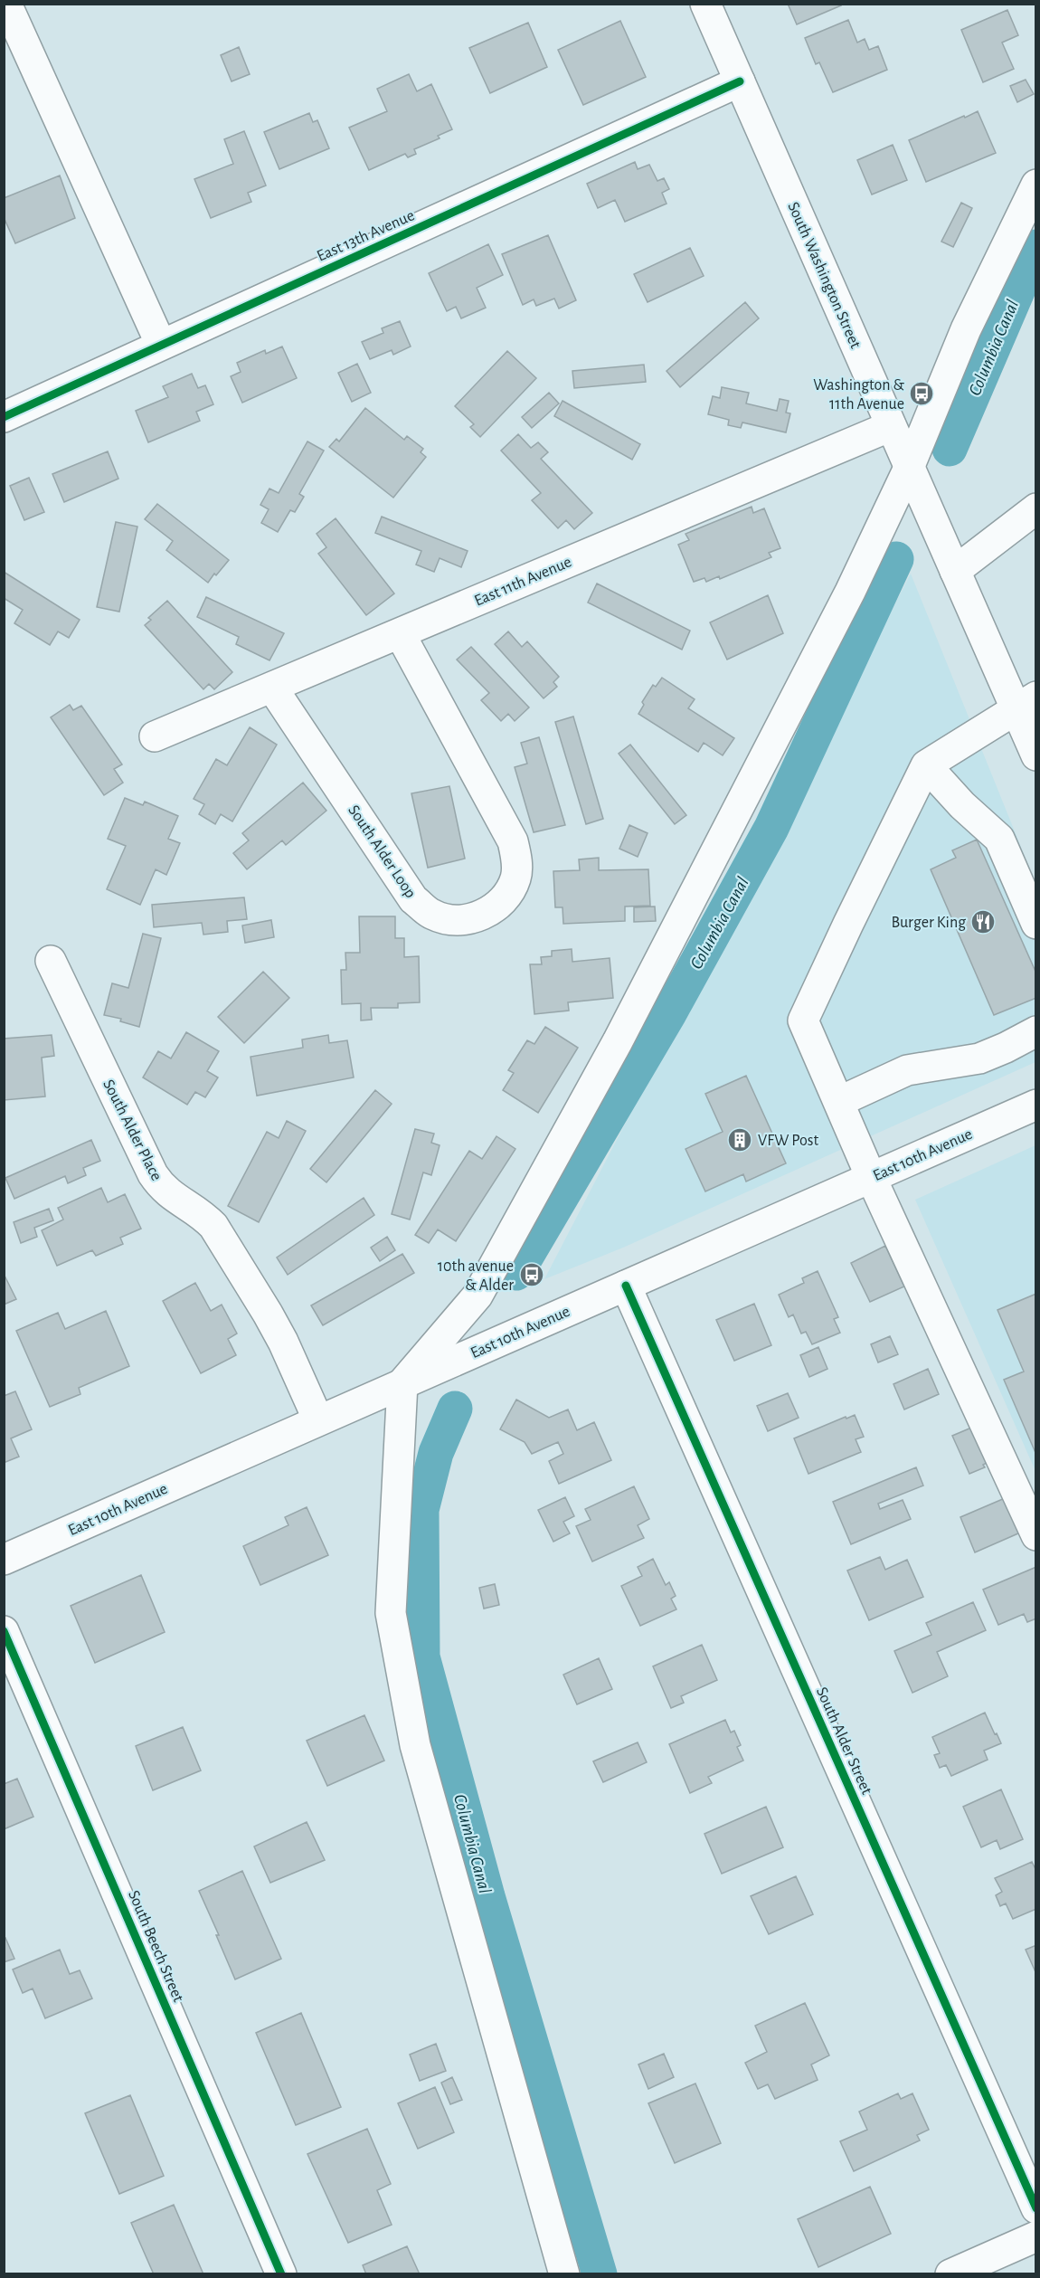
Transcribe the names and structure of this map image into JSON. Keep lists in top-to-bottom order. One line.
{"streets":{"street":["East 13th Avenue","South Washington Street","East 11th Avenue","South Alder Loop","South Alder Place","East 10th Avenue","South Alder Street","South Beech Street"]},"crossings":[["East 13th Avenue","South Washington Street"],["South Washington Street","East 11th Avenue"],["East 11th Avenue","South Alder Loop"],["South Alder Place","East 10th Avenue"],["East 10th Avenue","South Alder Street"]],"water":["Columbia Canal"],"places":{"bus stop":["Washington & 11th Avenue","10th avenue & Alder"],"restaurant":["Burger King"],"building":["VFW Post"]}}
